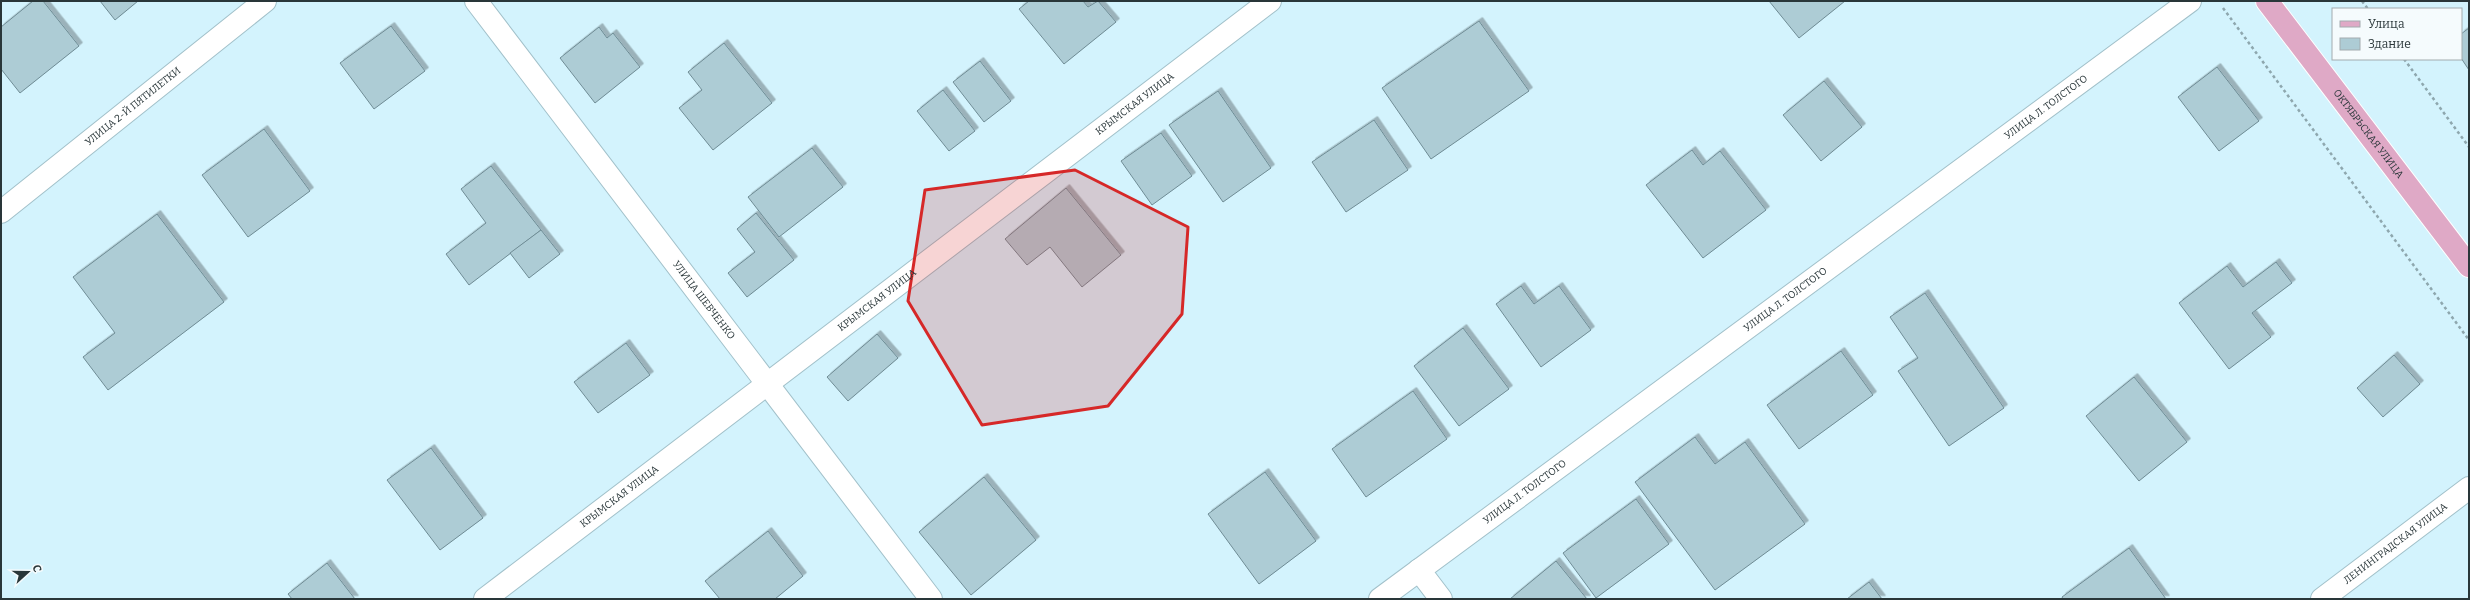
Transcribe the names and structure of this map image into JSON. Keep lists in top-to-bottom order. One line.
{"streets":{"main road":["ОКТЯБРЬСКАЯ УЛИЦА"],"street":["КРЫМСКАЯ УЛИЦА","УЛИЦА 2-Й ПЯТИЛЕТКИ","УЛИЦА Л. ТОЛСТОГО","УЛИЦА ШЕВЧЕНКО","ЛЕНИНГРАДСКАЯ УЛИЦА"]},"crossings":[["КРЫМСКАЯ УЛИЦА","УЛИЦА ШЕВЧЕНКО"]],"legend":["Улица","Здание"],"north":"right"}
